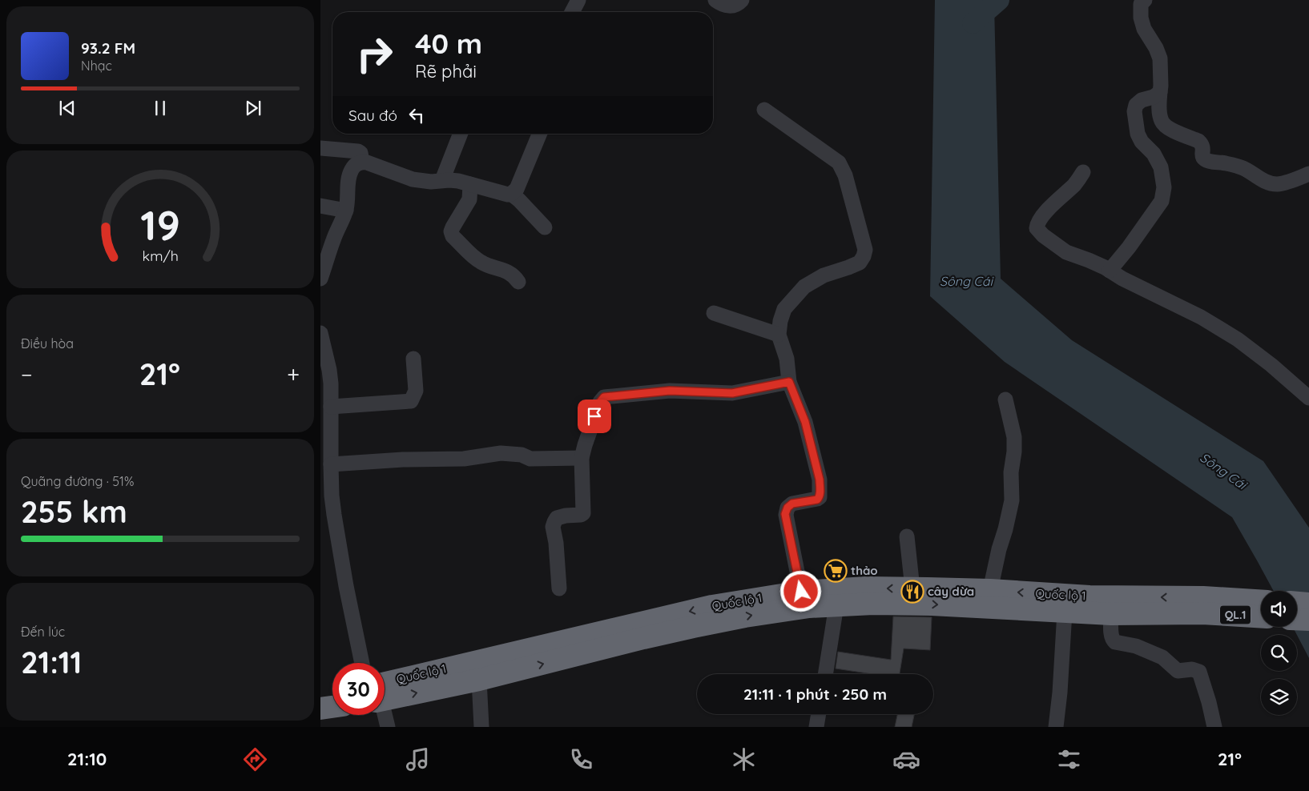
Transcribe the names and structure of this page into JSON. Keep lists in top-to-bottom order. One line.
{"streets":{"highway":["Quốc lộ 1","QL.1"]},"crossings":[["Quốc lộ 1","QL.1"]],"water":["Sông Cái"],"places":{"supermarket":["thảo"],"restaurant":["cây dừa"]},"page":{"turn":["40 m","Rẽ phải"],"song":["93.2 FM","Nhạc"],"then":"Sau đó","tile":["Điều hòa",["Quãng đường · 51%","255 km"],["Đến lúc","21:11"]],"heat":["−","21°","+"],"limit":"30","trip":"21:11 · 1 phút · 250 m","tabs":["21:10","21°"],"gauge":["19","km/h"]}}
